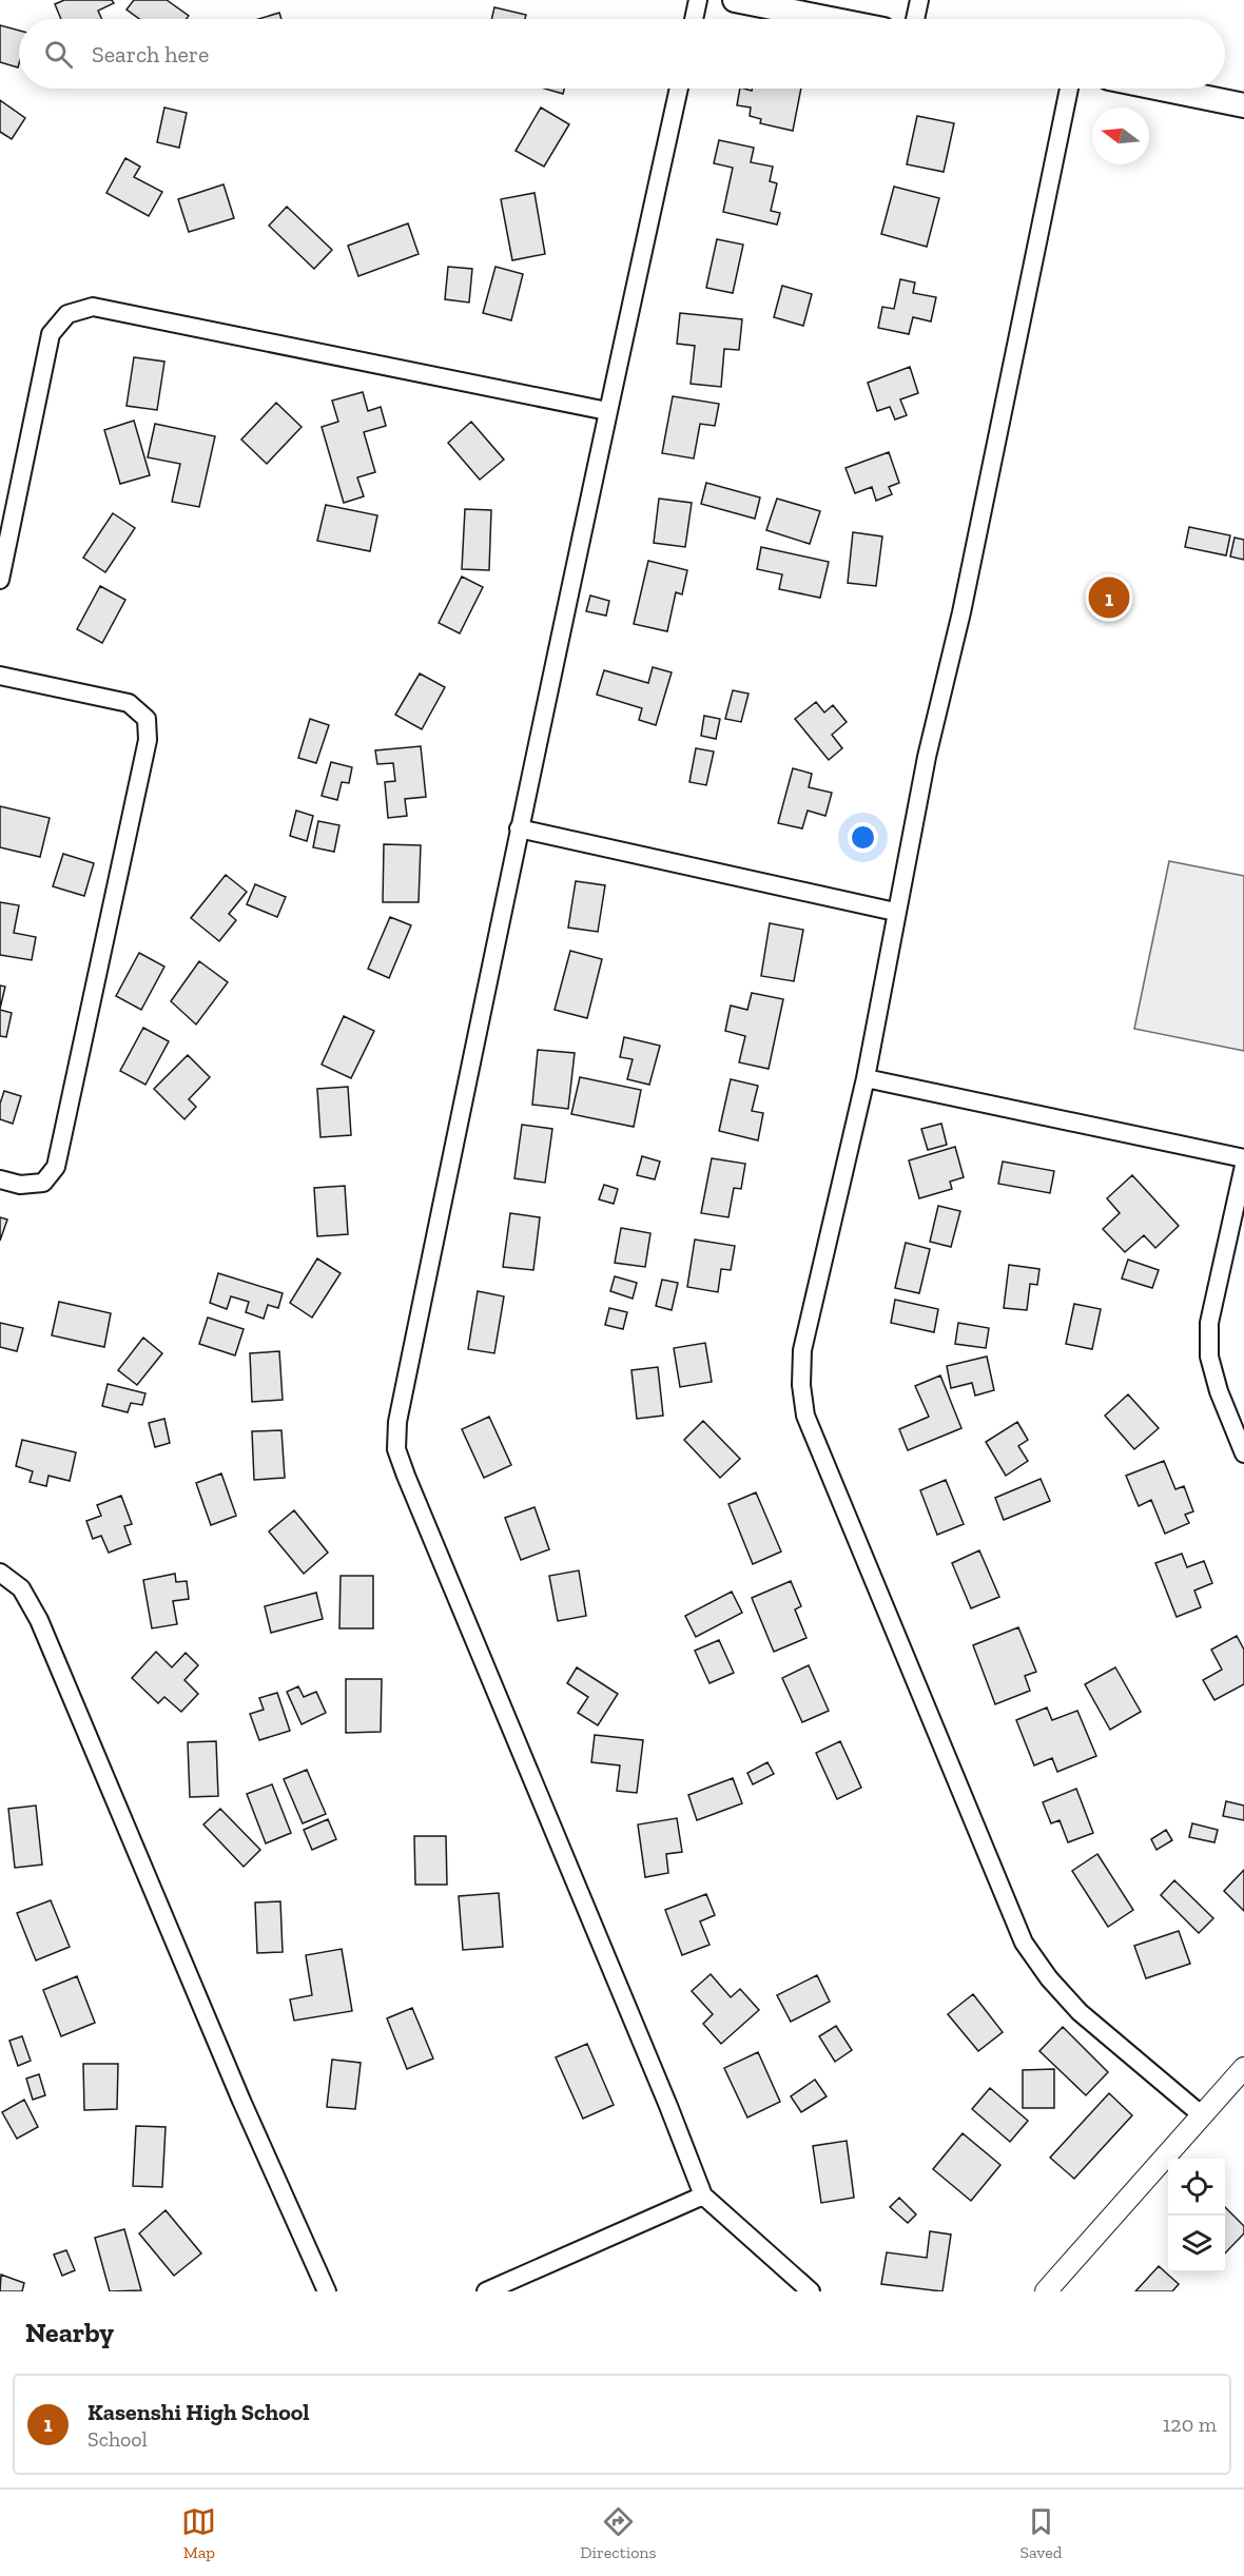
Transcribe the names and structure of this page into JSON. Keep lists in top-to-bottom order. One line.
{"north":"left","page":{"search":"Search here","pins":"1","heading":"Nearby","list":[{"mark":"1","name":"Kasenshi High School","note":"School","value":"120 m"}],"nav":["Map","Directions","Saved"]}}
